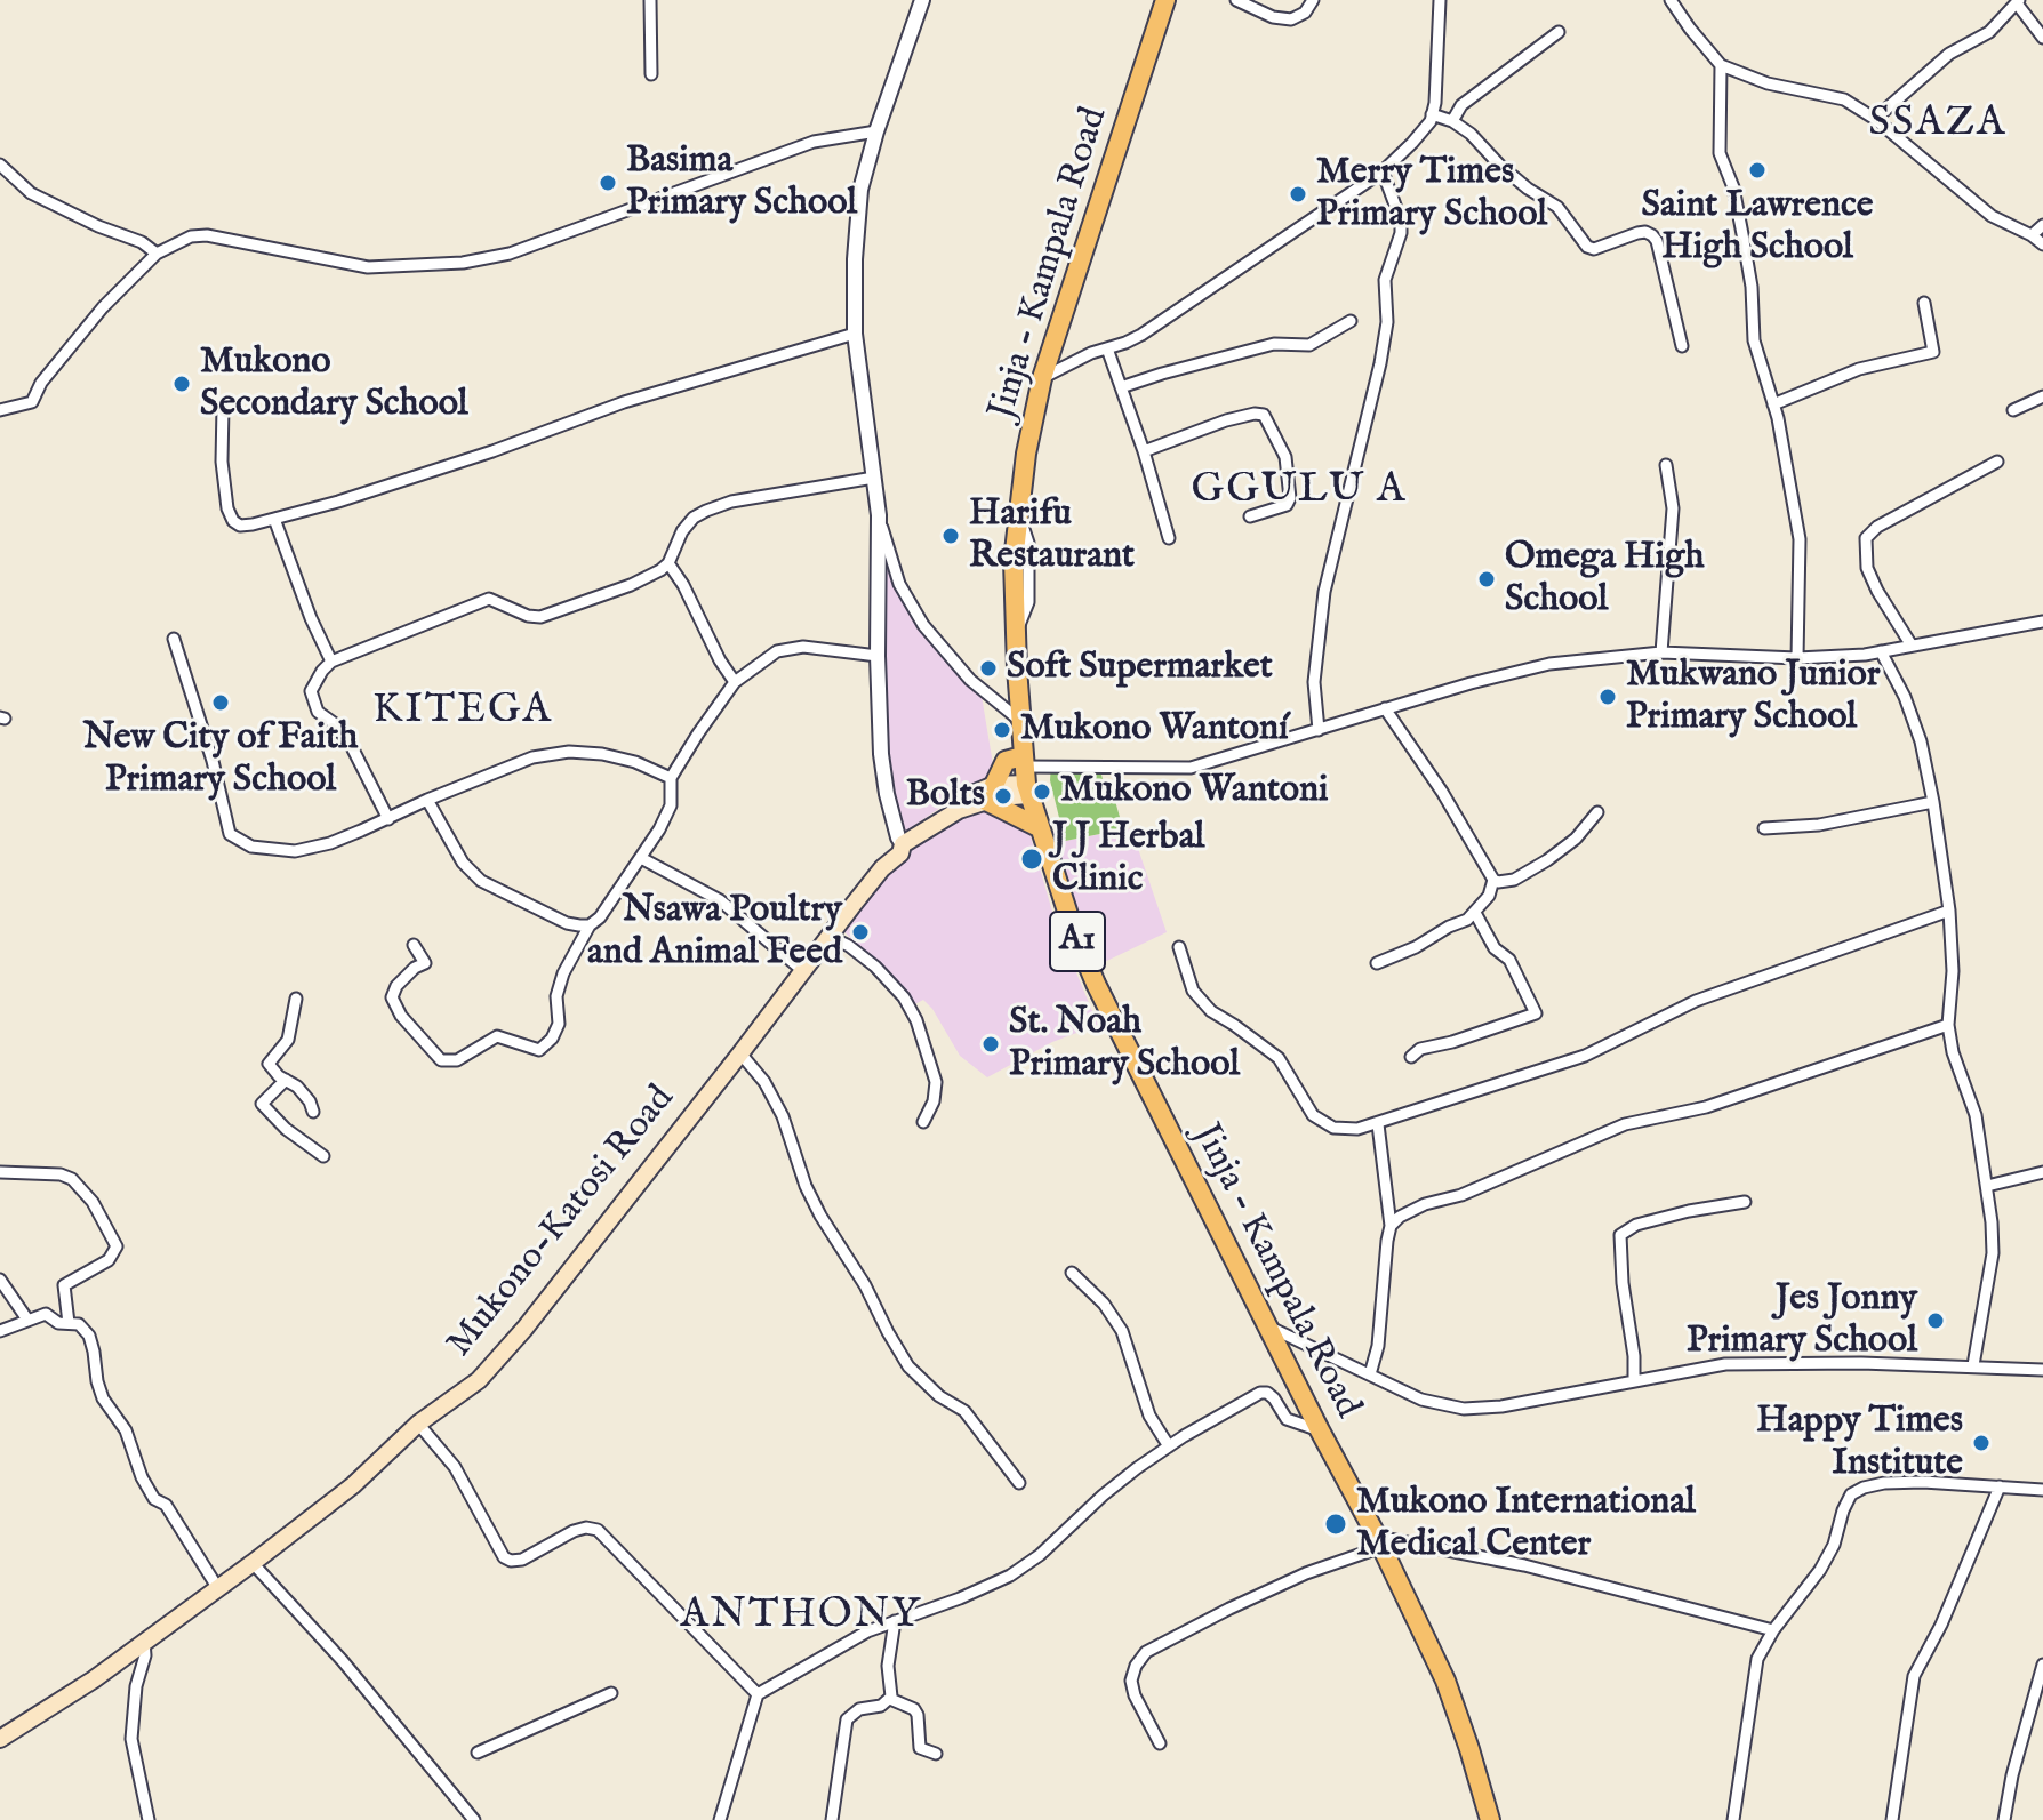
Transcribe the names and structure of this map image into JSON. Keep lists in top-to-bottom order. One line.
{"streets":{"highway":["Jinja - Kampala Road","A1"],"main road":["Mukono-Katosi Road"]},"crossings":[["Jinja - Kampala Road","Mukono-Katosi Road"]],"districts":["SSAZA","GGULU A","KITEGA","ANTHONY"],"places":["Saint Lawrence High School","Basima Primary School","Merry Times Primary School","Mukono Secondary School","Harifu Restaurant","Omega High School","Soft Supermarket","Mukwano Junior Primary School","New City of Faith Primary School","Mukono Wantoní","Mukono Wantoni","Bolts","J J Herbal Clinic","Nsawa Poultry and Animal Feed","St. Noah Primary School","Jes Jonny Primary School","Happy Times Institute","Mukono International Medical Center"]}
